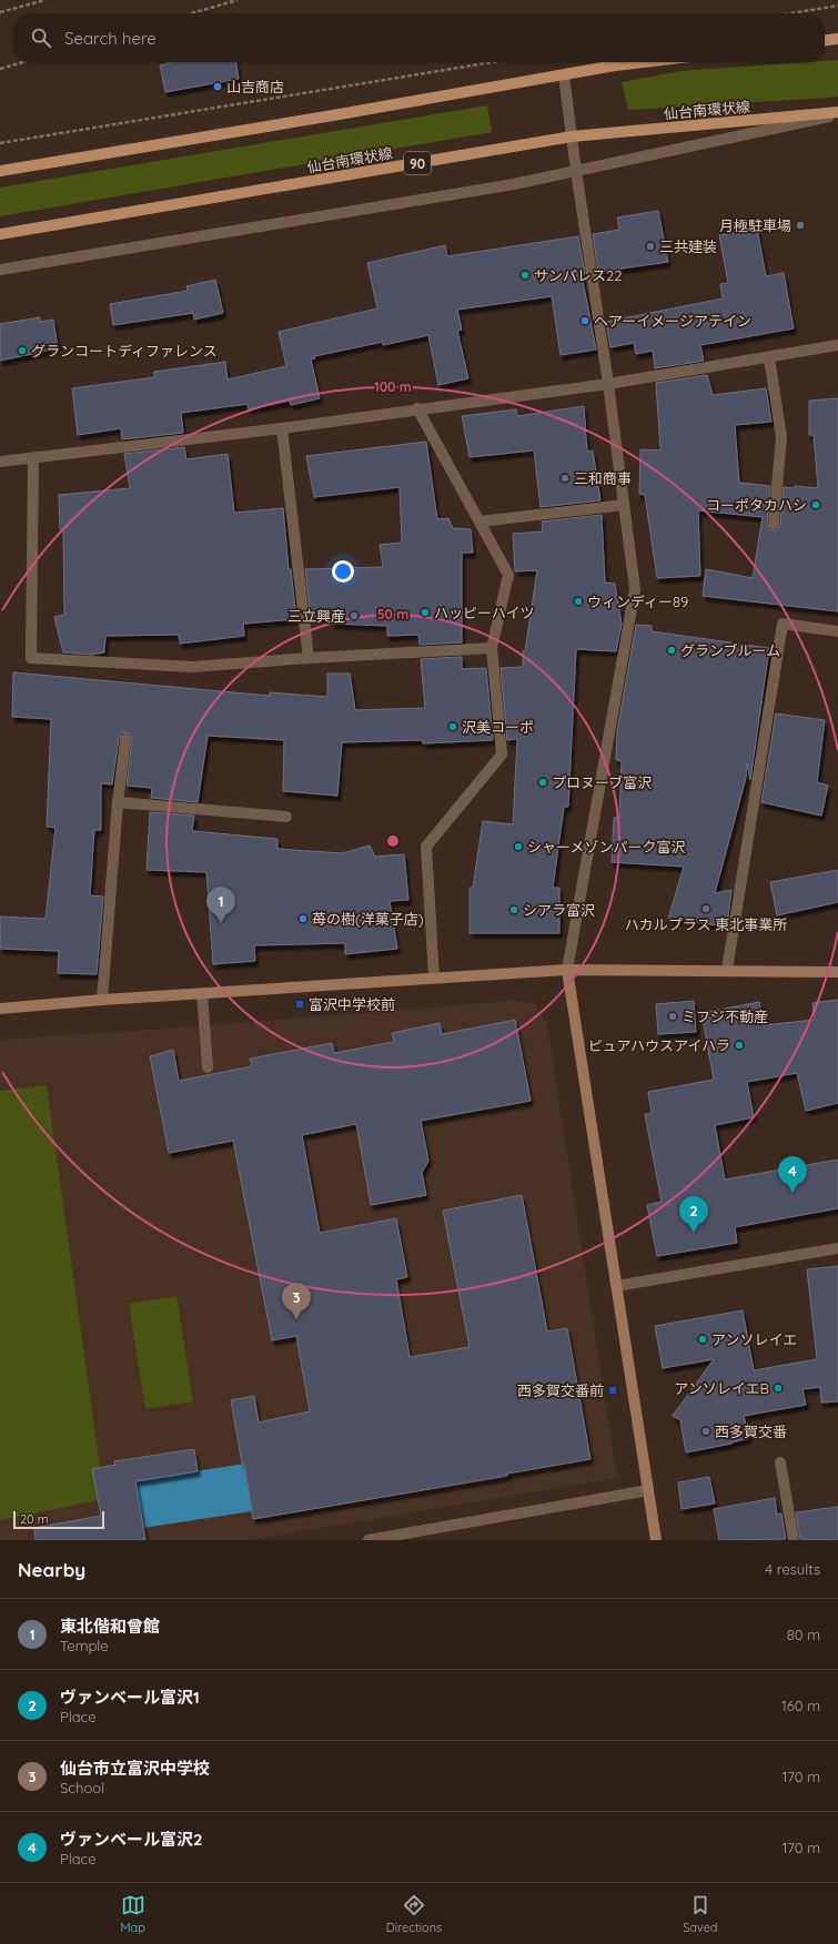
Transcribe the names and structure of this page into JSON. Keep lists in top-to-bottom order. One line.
{"streets":{"main road":["仙台南環状線","90"]},"places":{"other":["山吉商店","月極駐車場","三共建装","サンパレス22","ヘアーイメージアテイン","グランコートディファレンス","三和商事","コーポタカハシ","ウィンディー89","ハッピーハイツ","三立興産","グランブルーム","沢美コーポ","プロヌーブ富沢","シャーメゾンパーク富沢","ハカルプラス 東北事業所","シアラ富沢","苺の樹(洋菓子店)","ミフジ不動産","ピュアハウスアイハラ","アンソレイエ","アンソレイエB","西多賀交番"],"transit":["富沢中学校前","西多賀交番前"]},"scale_bar":"20 m","page":{"search":"Search here","pins":["1","4","2","3"],"scale":"20 m","heading":["Nearby","4 results"],"list":[{"mark":"1","name":"東北偕和曾館","note":"Temple","value":"80 m"},{"mark":"2","name":"ヴァンベール富沢1","note":"Place","value":"160 m"},{"mark":"3","name":"仙台市立富沢中学校","note":"School","value":"170 m"},{"mark":"4","name":"ヴァンベール富沢2","note":"Place","value":"170 m"}],"nav":["Map","Directions","Saved"]},"rings":["100 m","50 m"]}
